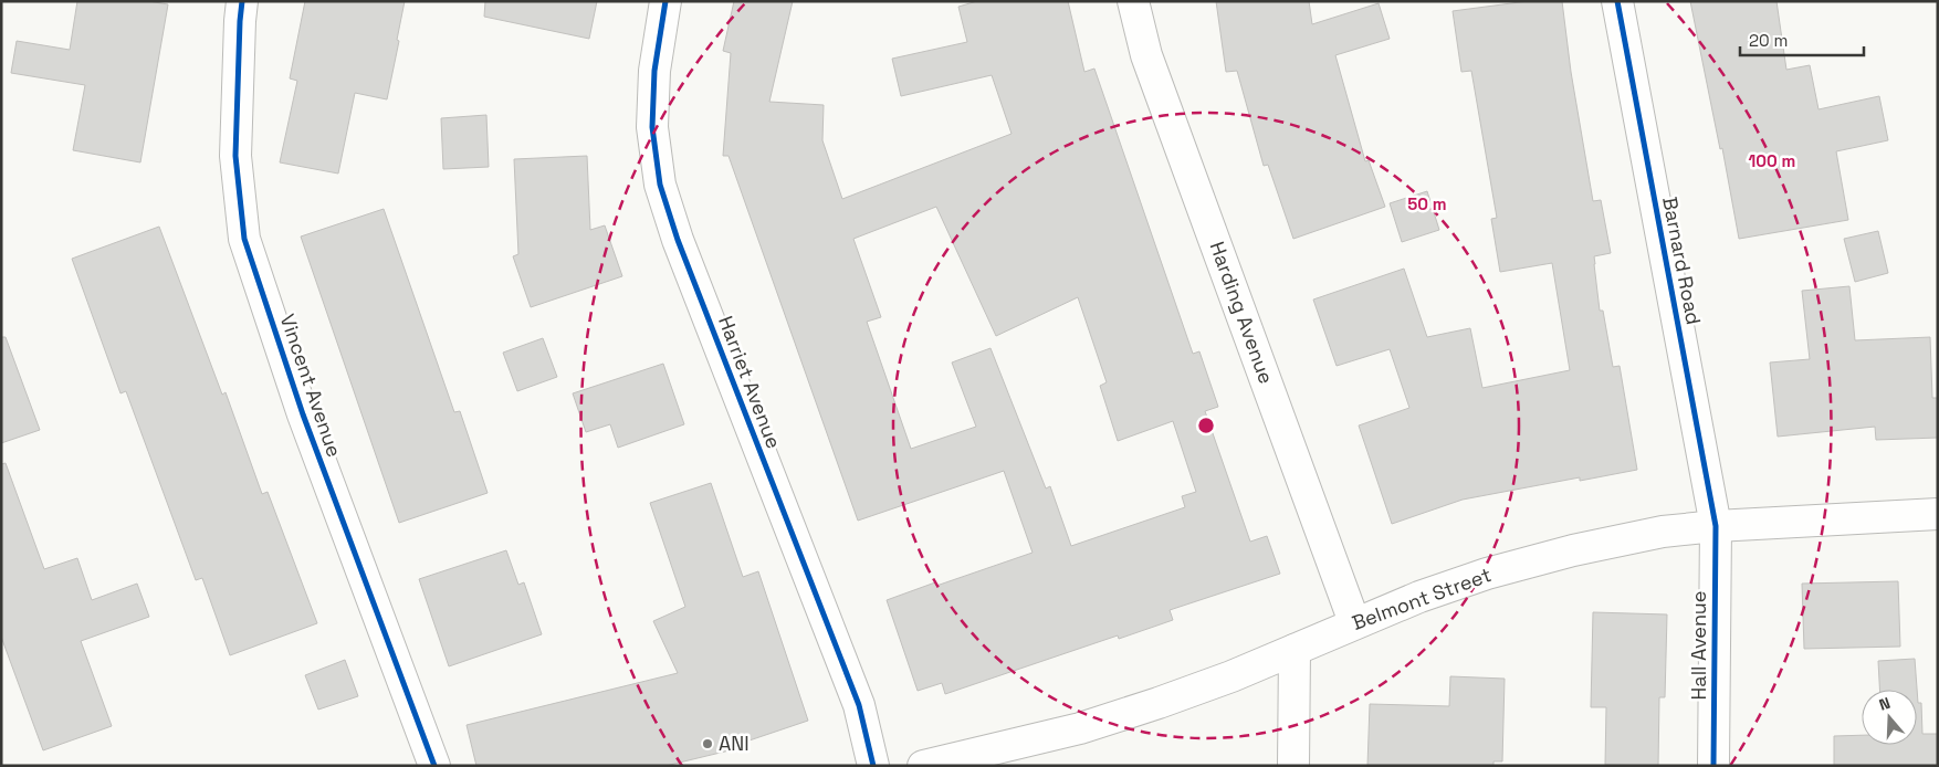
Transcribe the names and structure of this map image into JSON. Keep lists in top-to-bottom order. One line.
{"streets":{"street":["Barnard Road","Harding Avenue","Harriet Avenue","Vincent Avenue","Belmont Street","Hall Avenue"]},"crossings":[["Barnard Road","Belmont Street"],["Barnard Road","Hall Avenue"],["Harding Avenue","Belmont Street"],["Belmont Street","Hall Avenue"]],"places":["ANI"],"scale_bar":"20 m","north":"top","rings":["100 m","50 m"]}
